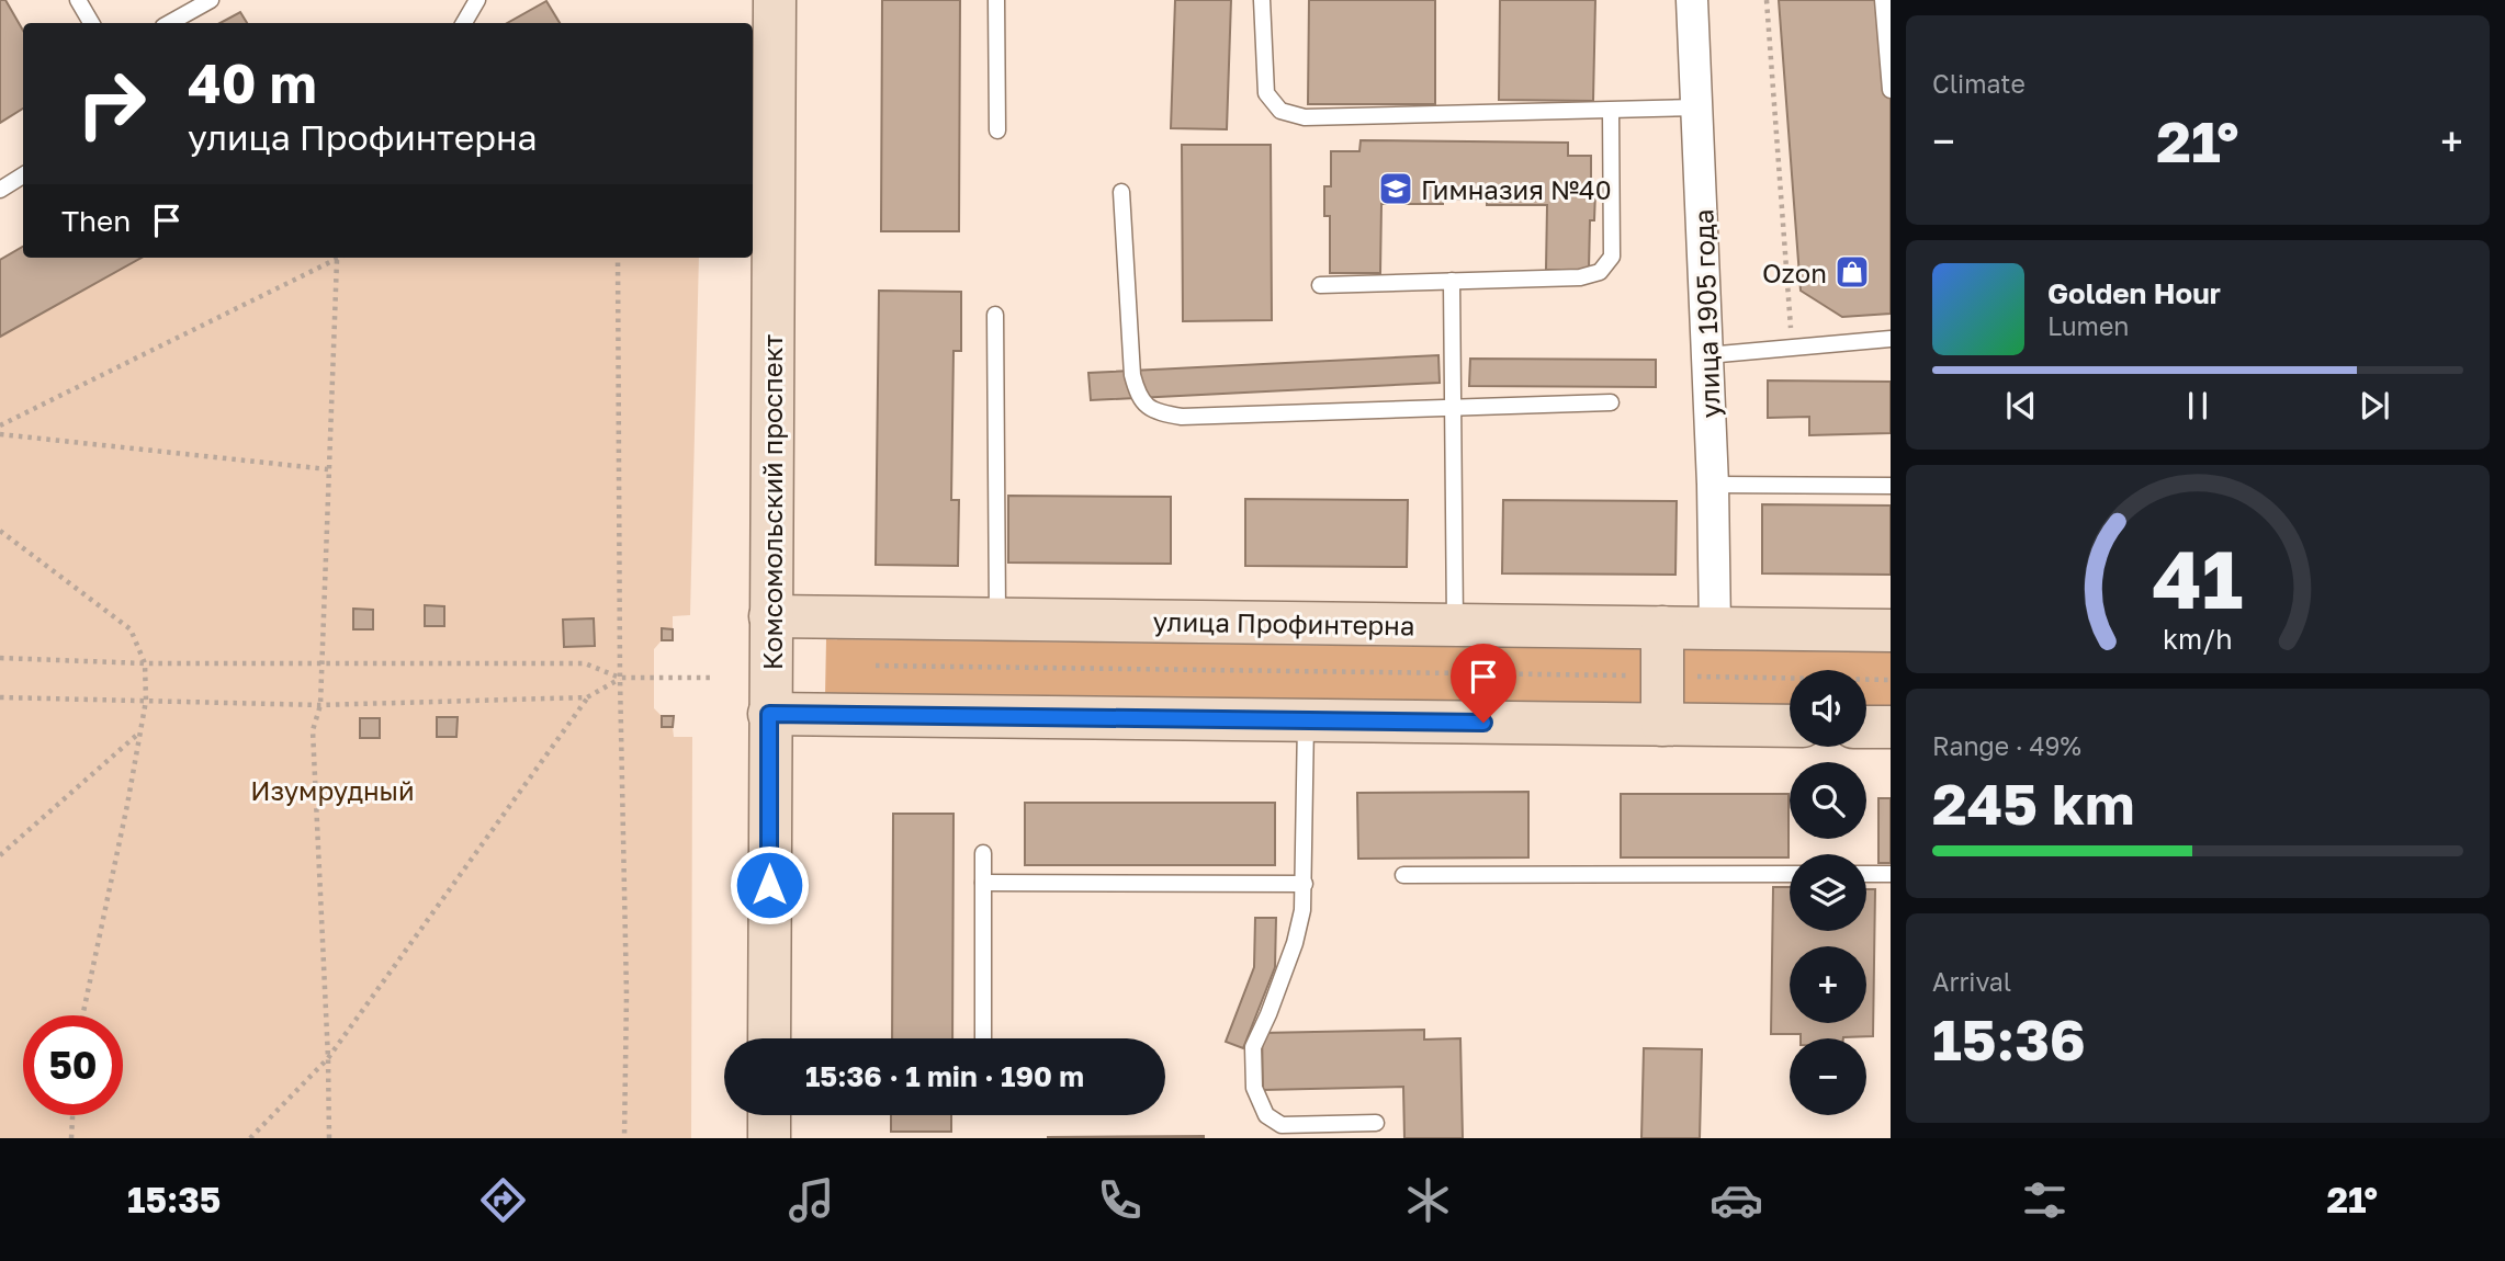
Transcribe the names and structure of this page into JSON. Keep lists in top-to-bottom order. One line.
{"streets":{"street":["улица 1905 года","Комсомольский проспект","улица Профинтерна"]},"crossings":[["улица 1905 года","улица Профинтерна"],["Комсомольский проспект","улица Профинтерна"]],"parks":["Изумрудный"],"places":{"school or university":["Гимназия №40"],"shop":["Ozon"]},"page":{"tile":["Climate",["Range · 49%","245 km"],["Arrival","15:36"]],"turn":["40 m","улица Профинтерна"],"heat":["−","21°","+"],"then":"Then","song":["Golden Hour","Lumen"],"map_buttons":["+","−"],"limit":"50","trip":"15:36 · 1 min · 190 m","tabs":["15:35","21°"],"gauge":["41","km/h"]}}
